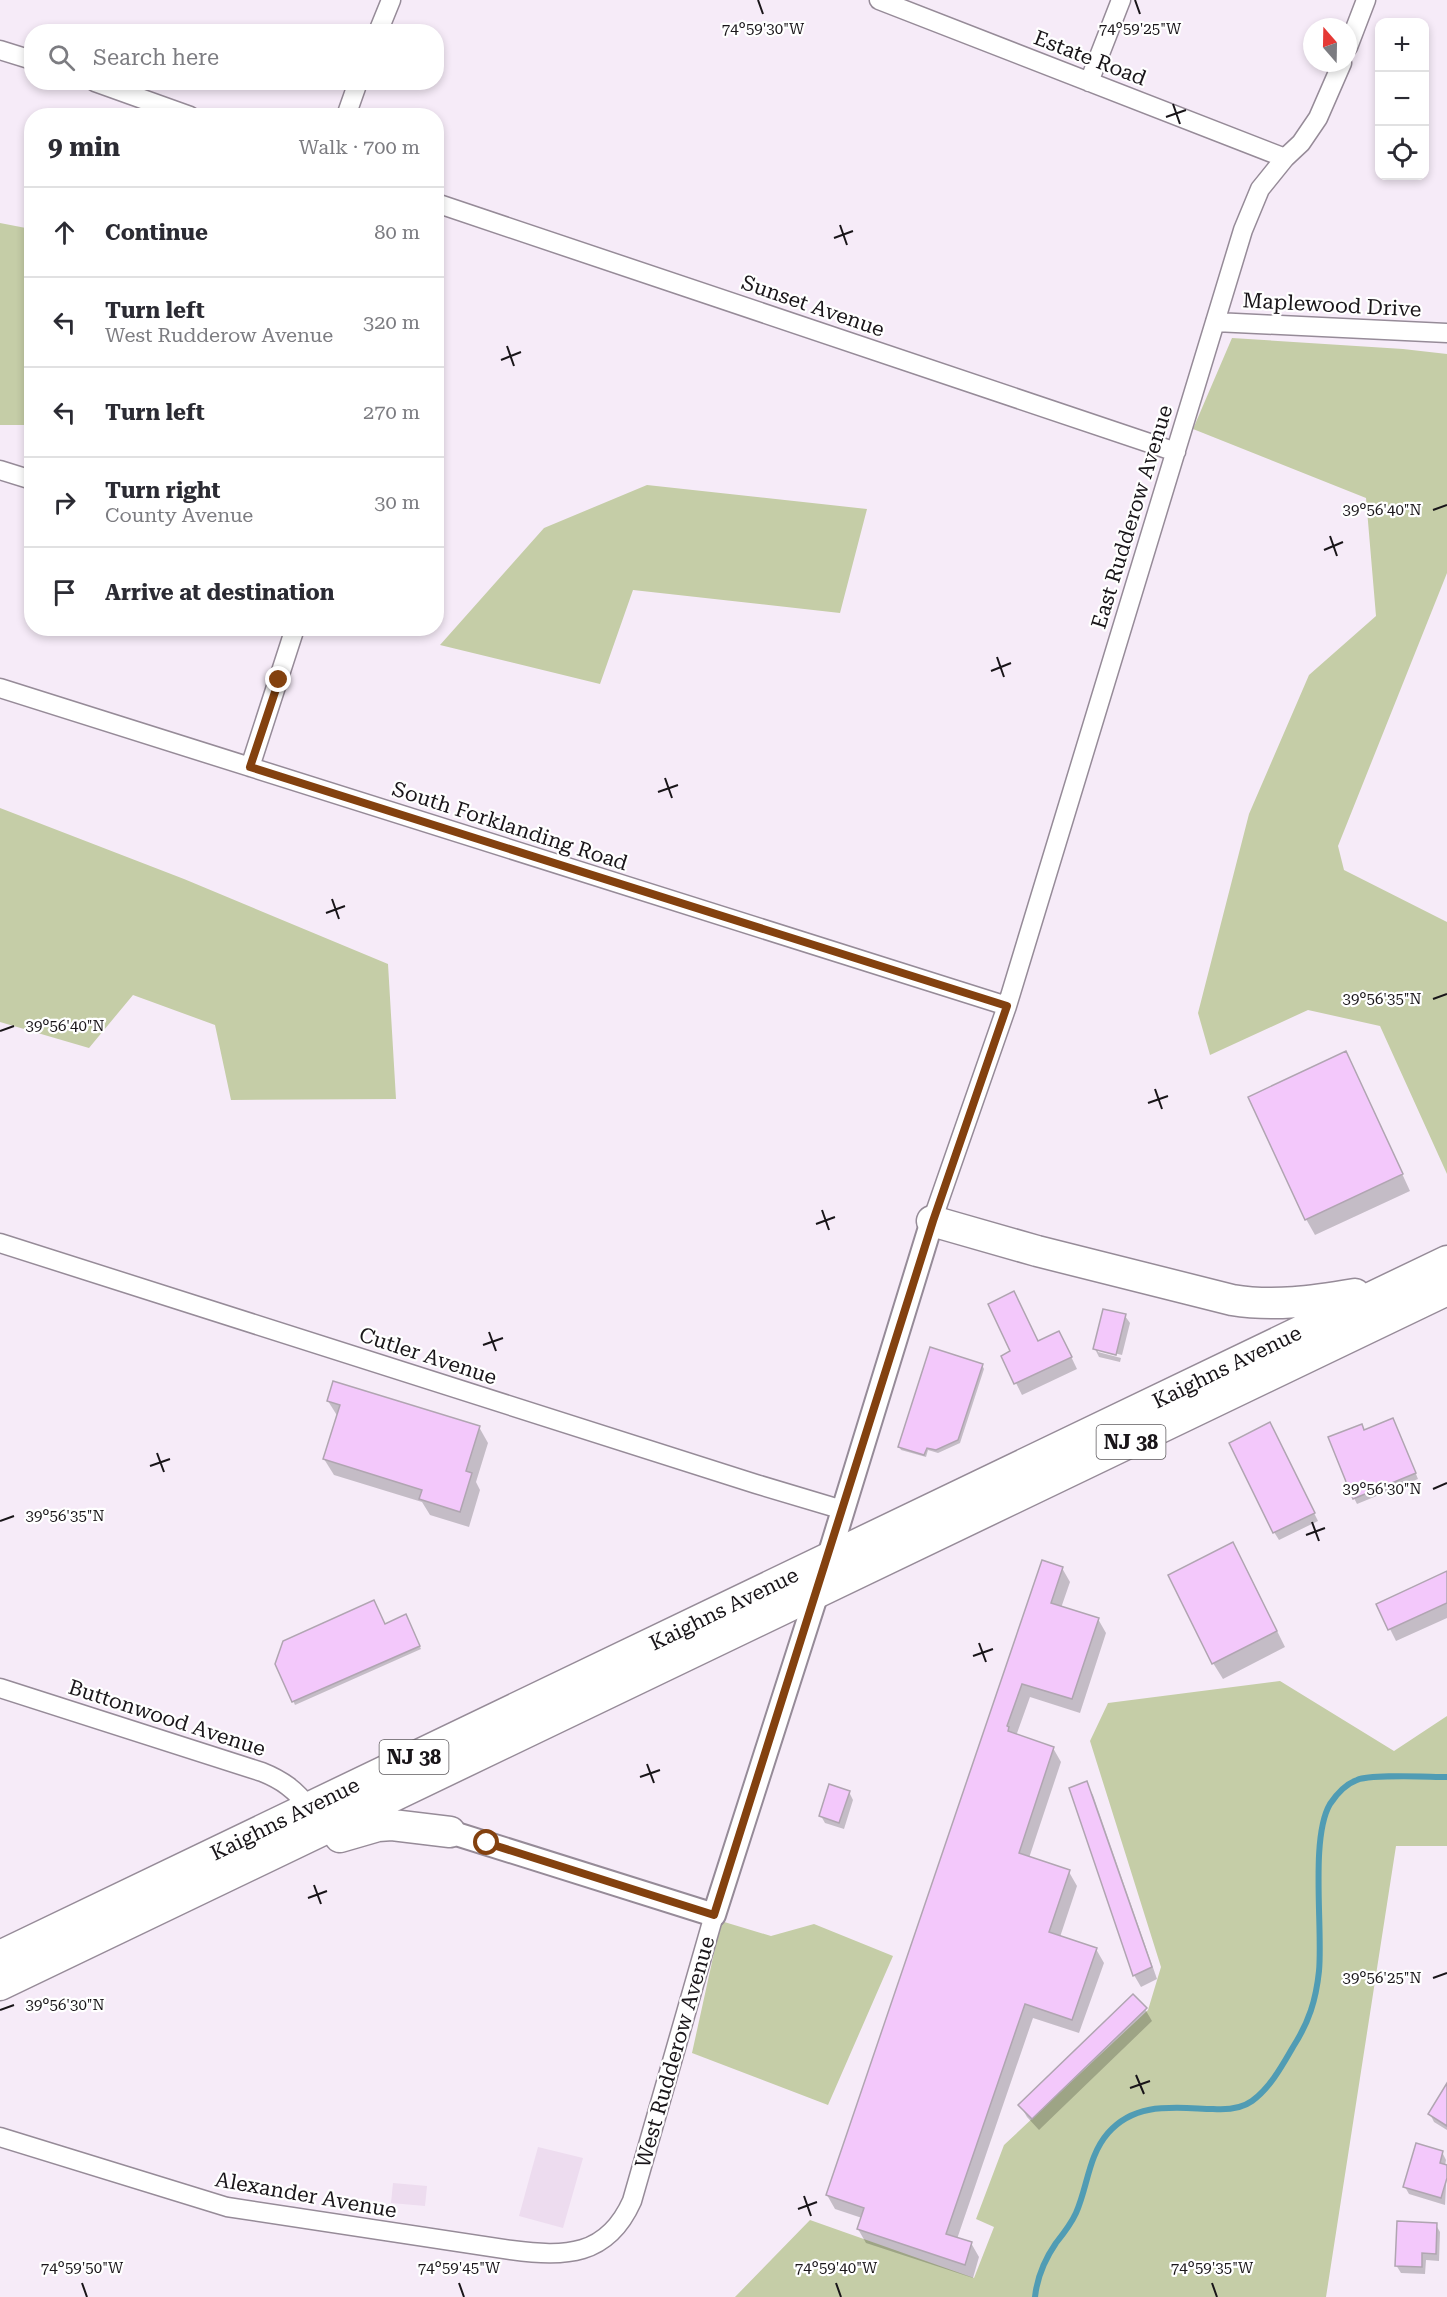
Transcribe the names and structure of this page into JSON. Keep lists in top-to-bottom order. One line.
{"streets":{"highway":["Kaighns Avenue","NJ 38"],"street":["Estate Road","Maplewood Drive","Sunset Avenue","East Rudderow Avenue","South Forklanding Road","Cutler Avenue","Buttonwood Avenue","West Rudderow Avenue","Alexander Avenue"]},"crossings":[["Estate Road","East Rudderow Avenue"],["Maplewood Drive","East Rudderow Avenue"],["Sunset Avenue","East Rudderow Avenue"],["East Rudderow Avenue","South Forklanding Road"],["East Rudderow Avenue","West Rudderow Avenue"],["South Forklanding Road","West Rudderow Avenue"],["Cutler Avenue","West Rudderow Avenue"],["Kaighns Avenue","Buttonwood Avenue"],["Kaighns Avenue","West Rudderow Avenue"],["West Rudderow Avenue","Alexander Avenue"]],"north":"top","page":{"map_buttons":["+","−"],"search":"Search here","heading":["9 min","Walk · 700 m"],"list":[["Continue","80 m"],["Turn left","West Rudderow Avenue","320 m"],["Turn left","270 m"],["Turn right","County Avenue","30 m"],"Arrive at destination"]},"coordinates":["74°59'30\"W","74°59'25\"W","39°56'40\"N","39°56'35\"N","39°56'30\"N","39°56'25\"N","74°59'50\"W","74°59'45\"W","74°59'40\"W","74°59'35\"W"]}
